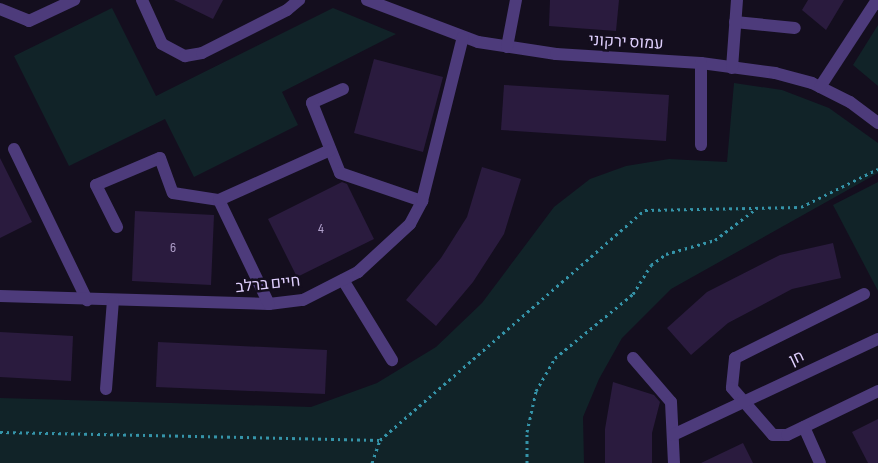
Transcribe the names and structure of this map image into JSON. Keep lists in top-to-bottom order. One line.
{"streets":{"street":["עמוס ירקוני","חיים ברלב","חן"]},"crossings":[["עמוס ירקוני","חיים ברלב"]],"house_numbers":["4","6"]}
